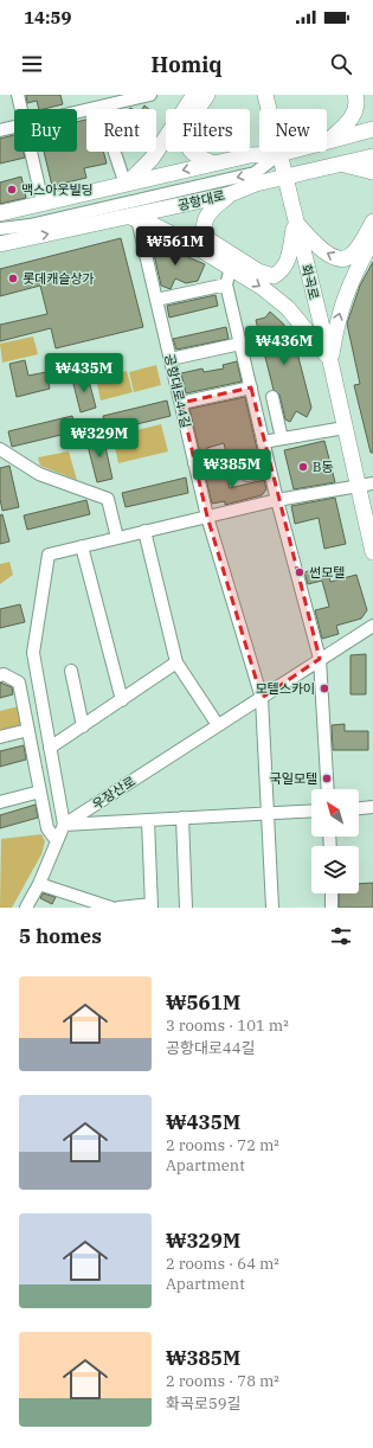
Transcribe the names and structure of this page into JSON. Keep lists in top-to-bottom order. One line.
{"streets":{"main road":["공항대로","화곡로"],"street":["공항대로44길","우장산로"]},"crossings":[["공항대로","화곡로"],["공항대로","공항대로44길"],["공항대로44길","우장산로"]],"places":["맥스아웃빌딩","롯데캐슬상가","B동","썬모텔","모텔스카이","국일모텔"],"north":"top left","page":{"status":"14:59","header":"Homiq","chip":["Buy","Rent","Filters","New"],"price":["₩561M","₩436M","₩435M","₩329M","₩385M"],"heading":"5 homes","list":[{"name":"₩561M","note":"3 rooms · 101 m² · 공항대로44길"},{"name":"₩435M","note":"2 rooms · 72 m² · Apartment"},{"name":"₩329M","note":"2 rooms · 64 m² · Apartment"},{"name":"₩385M","note":"2 rooms · 78 m² · 화곡로59길"}]}}
